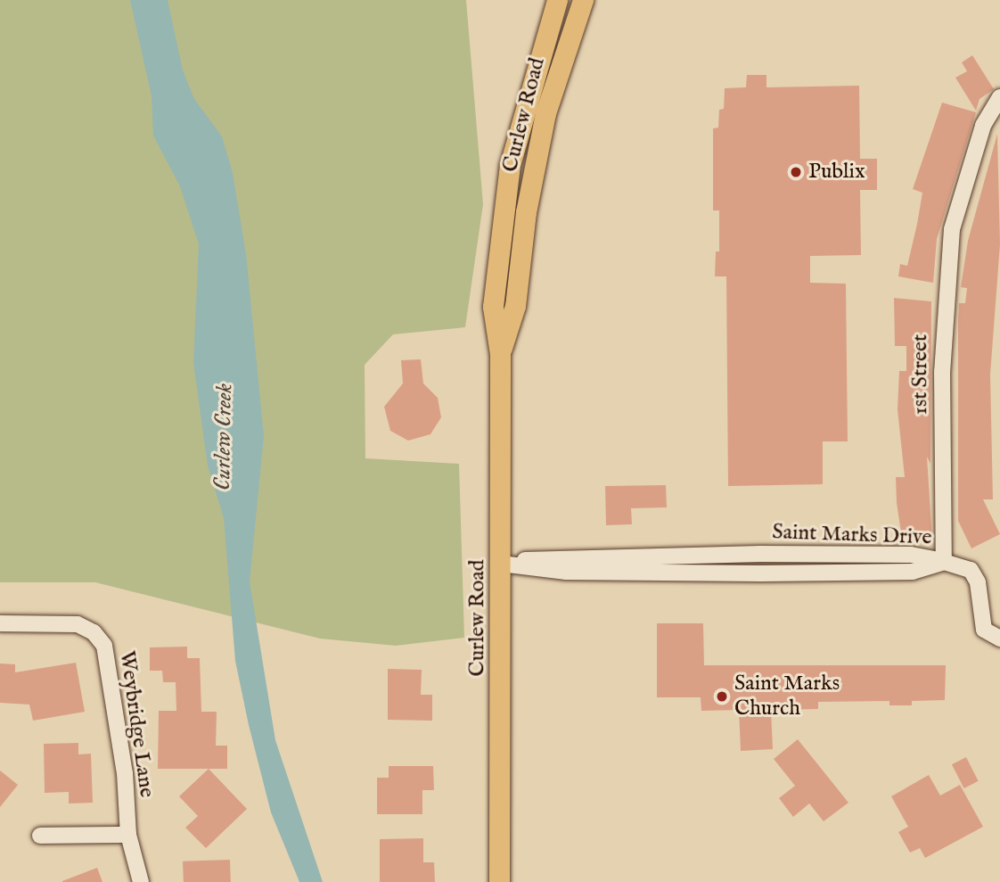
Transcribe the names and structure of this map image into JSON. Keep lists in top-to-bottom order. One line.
{"streets":{"main road":["Curlew Road"],"street":["1st Street","Saint Marks Drive","Weybridge Lane"]},"crossings":[["Curlew Road","Saint Marks Drive"],["1st Street","Saint Marks Drive"]],"water":["Curlew Creek"],"places":["Publix","Saint Marks Church"]}
